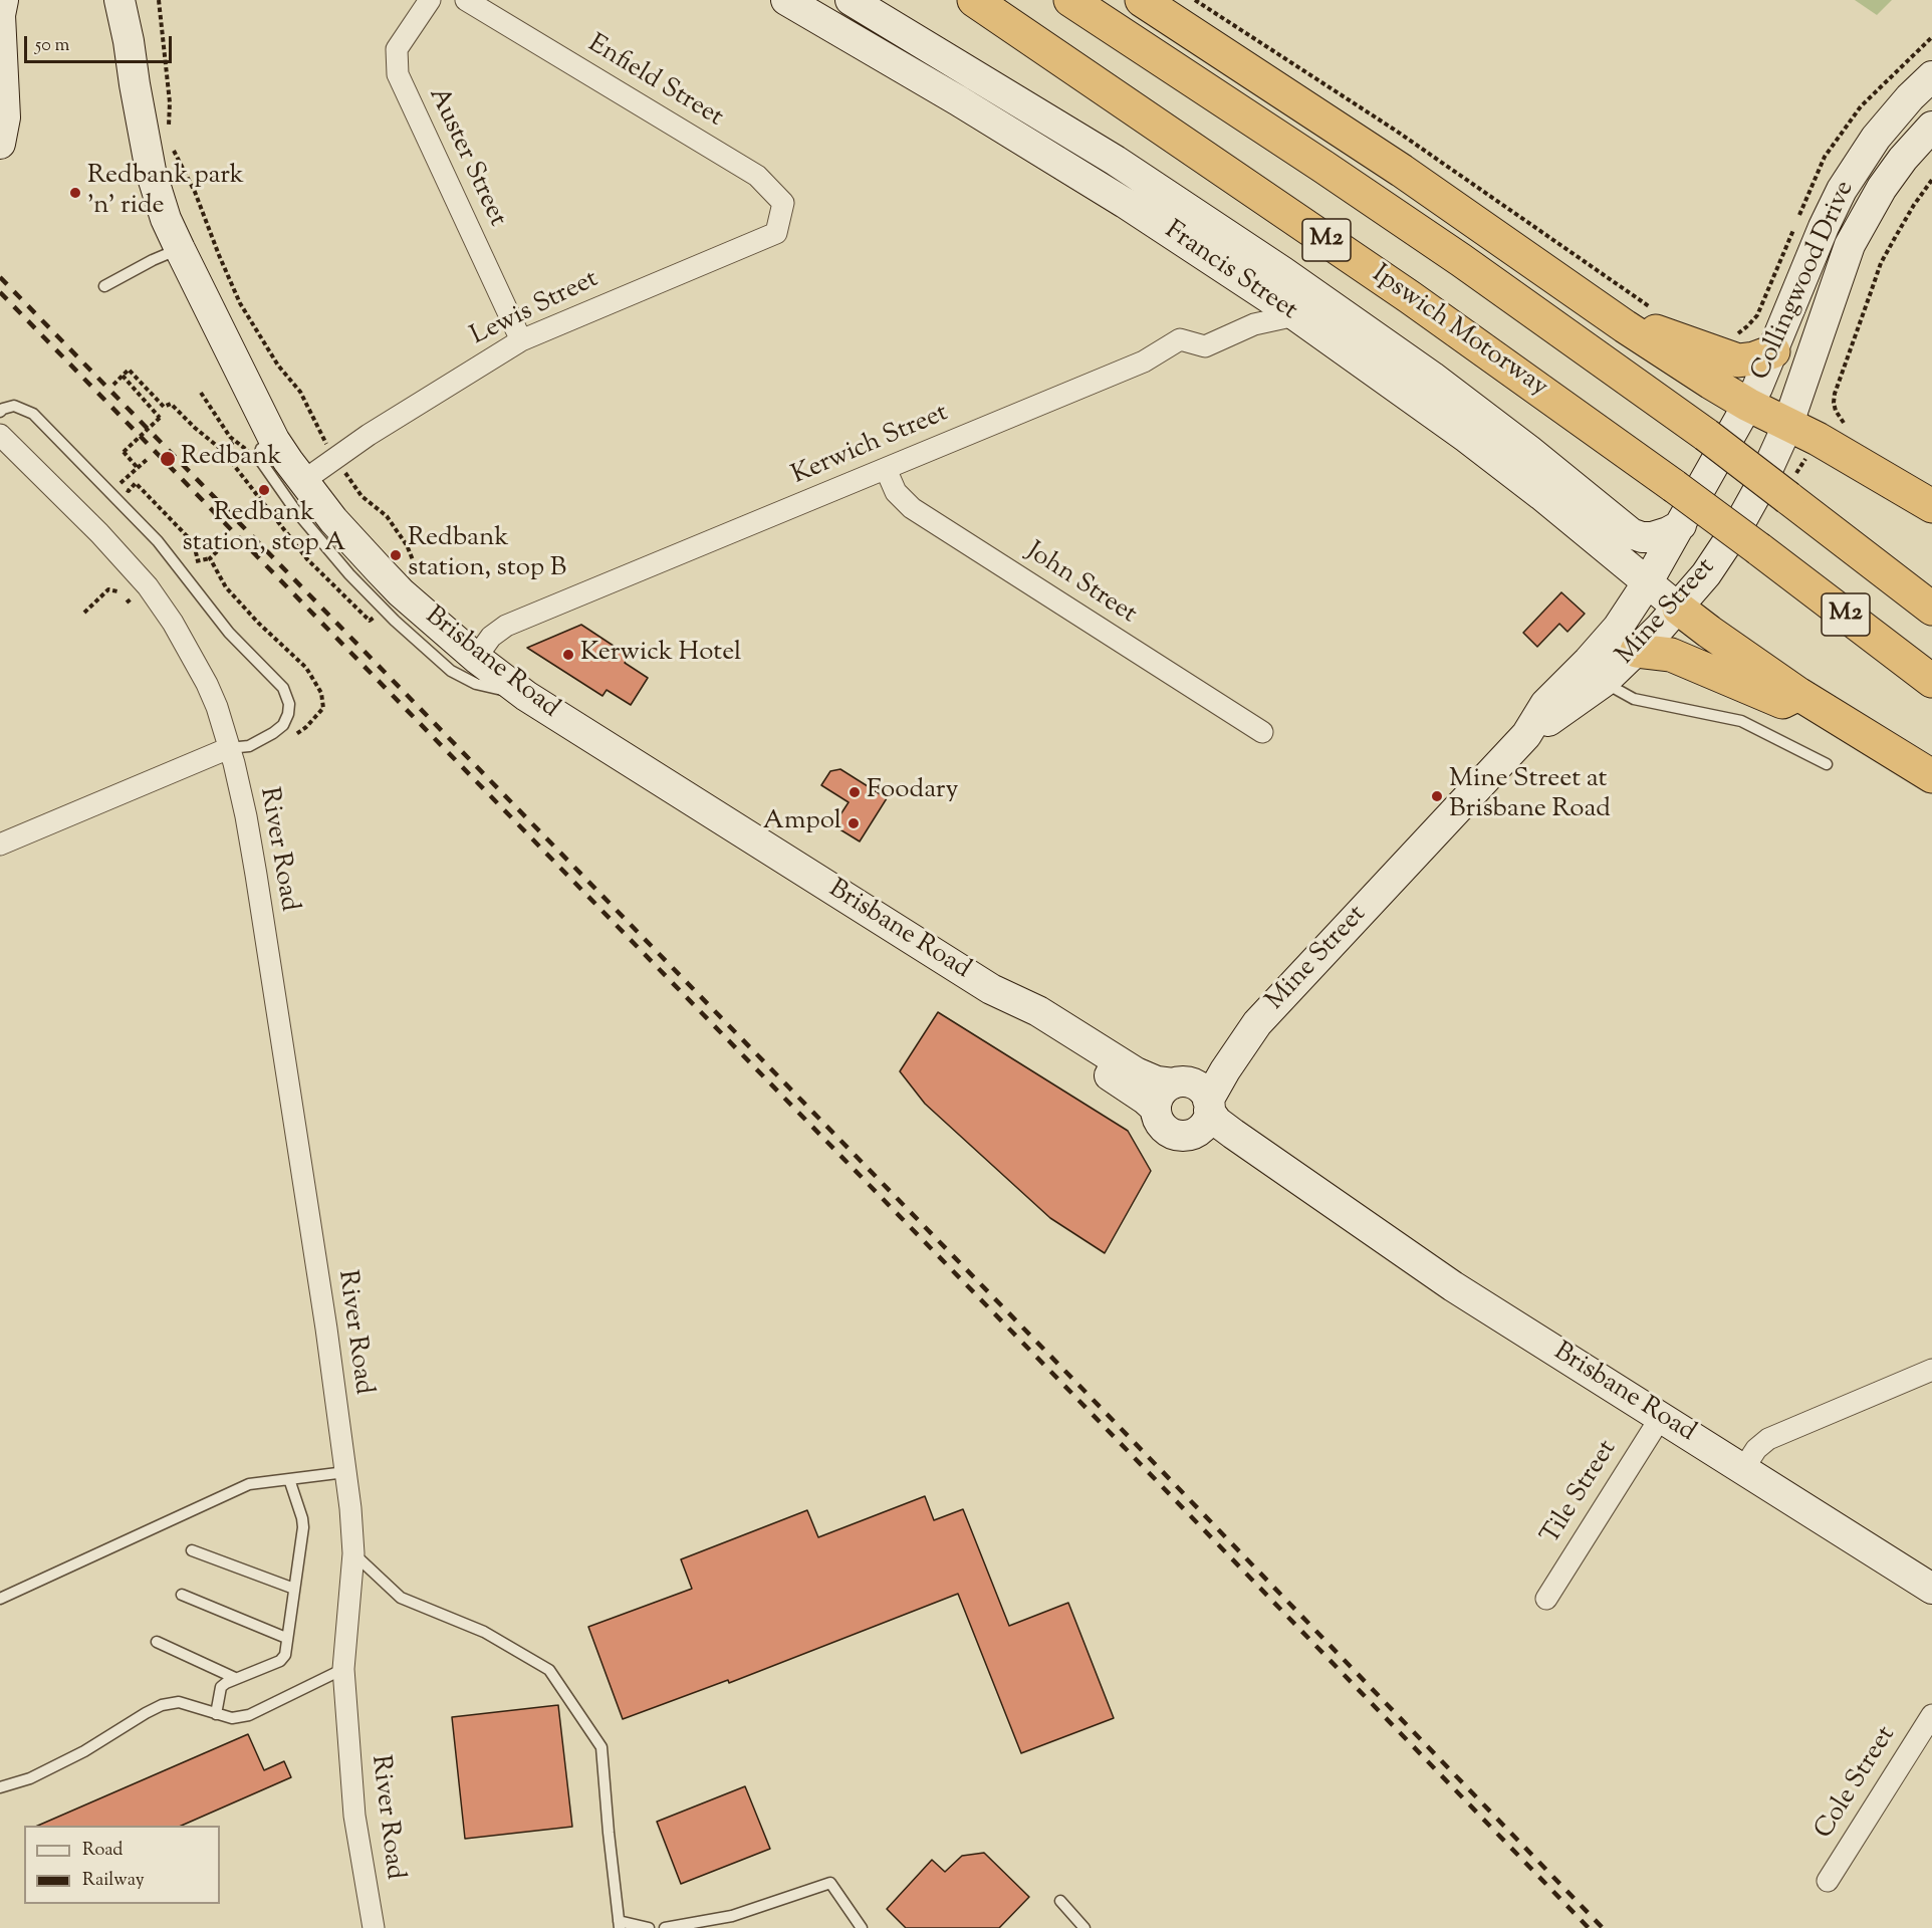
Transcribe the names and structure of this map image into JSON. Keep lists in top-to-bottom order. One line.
{"streets":{"highway":["M2","Ipswich Motorway"],"main road":["Francis Street","Collingwood Drive","Mine Street","Brisbane Road"],"street":["Enfield Street","Auster Street","Lewis Street","Kerwich Street","John Street","River Road","Tile Street","Cole Street"]},"crossings":[["Enfield Street","Lewis Street"],["Auster Street","Lewis Street"],["Francis Street","Kerwich Street"],["Francis Street","Mine Street"],["Collingwood Drive","Mine Street"],["Lewis Street","Brisbane Road"],["Kerwich Street","John Street"],["Kerwich Street","Brisbane Road"],["Mine Street","Brisbane Road"],["Brisbane Road","Tile Street"]],"places":["Redbank park 'n' ride","Redbank","Redbank station, stop A","Redbank station, stop B","Kerwick Hotel","Foodary","Mine Street at Brisbane Road","Ampol"],"legend":["Road","Railway"],"scale_bar":"50 m"}
